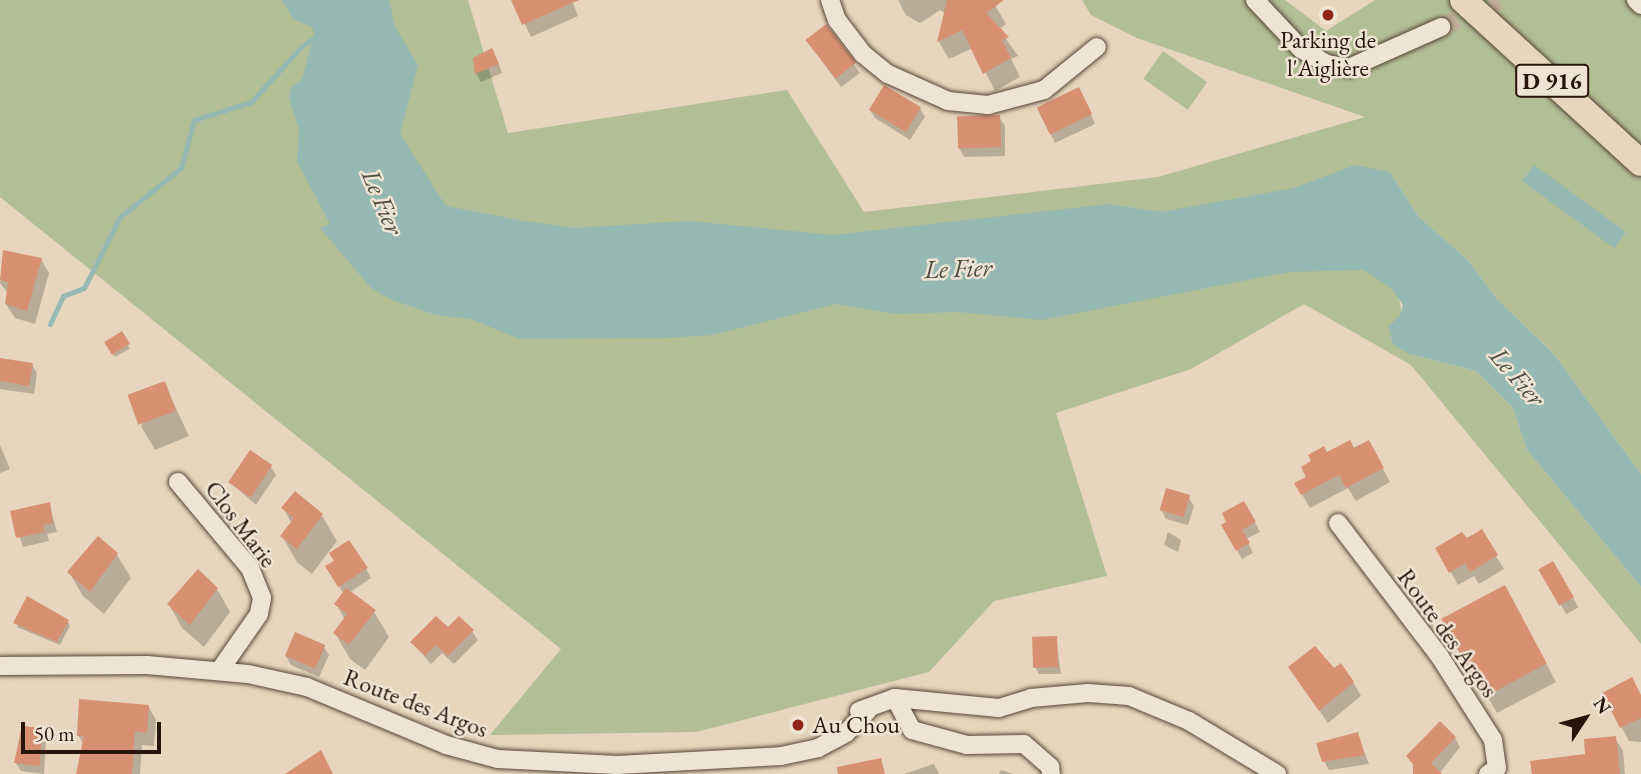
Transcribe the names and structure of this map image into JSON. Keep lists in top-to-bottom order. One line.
{"streets":{"highway":["D 916"],"street":["Clos Marie","Route des Argos"]},"crossings":[["Clos Marie","Route des Argos"]],"water":["Le Fier"],"places":["Parking de l'Aiglière","Au Chou"],"scale_bar":"50 m","north":"top right"}
